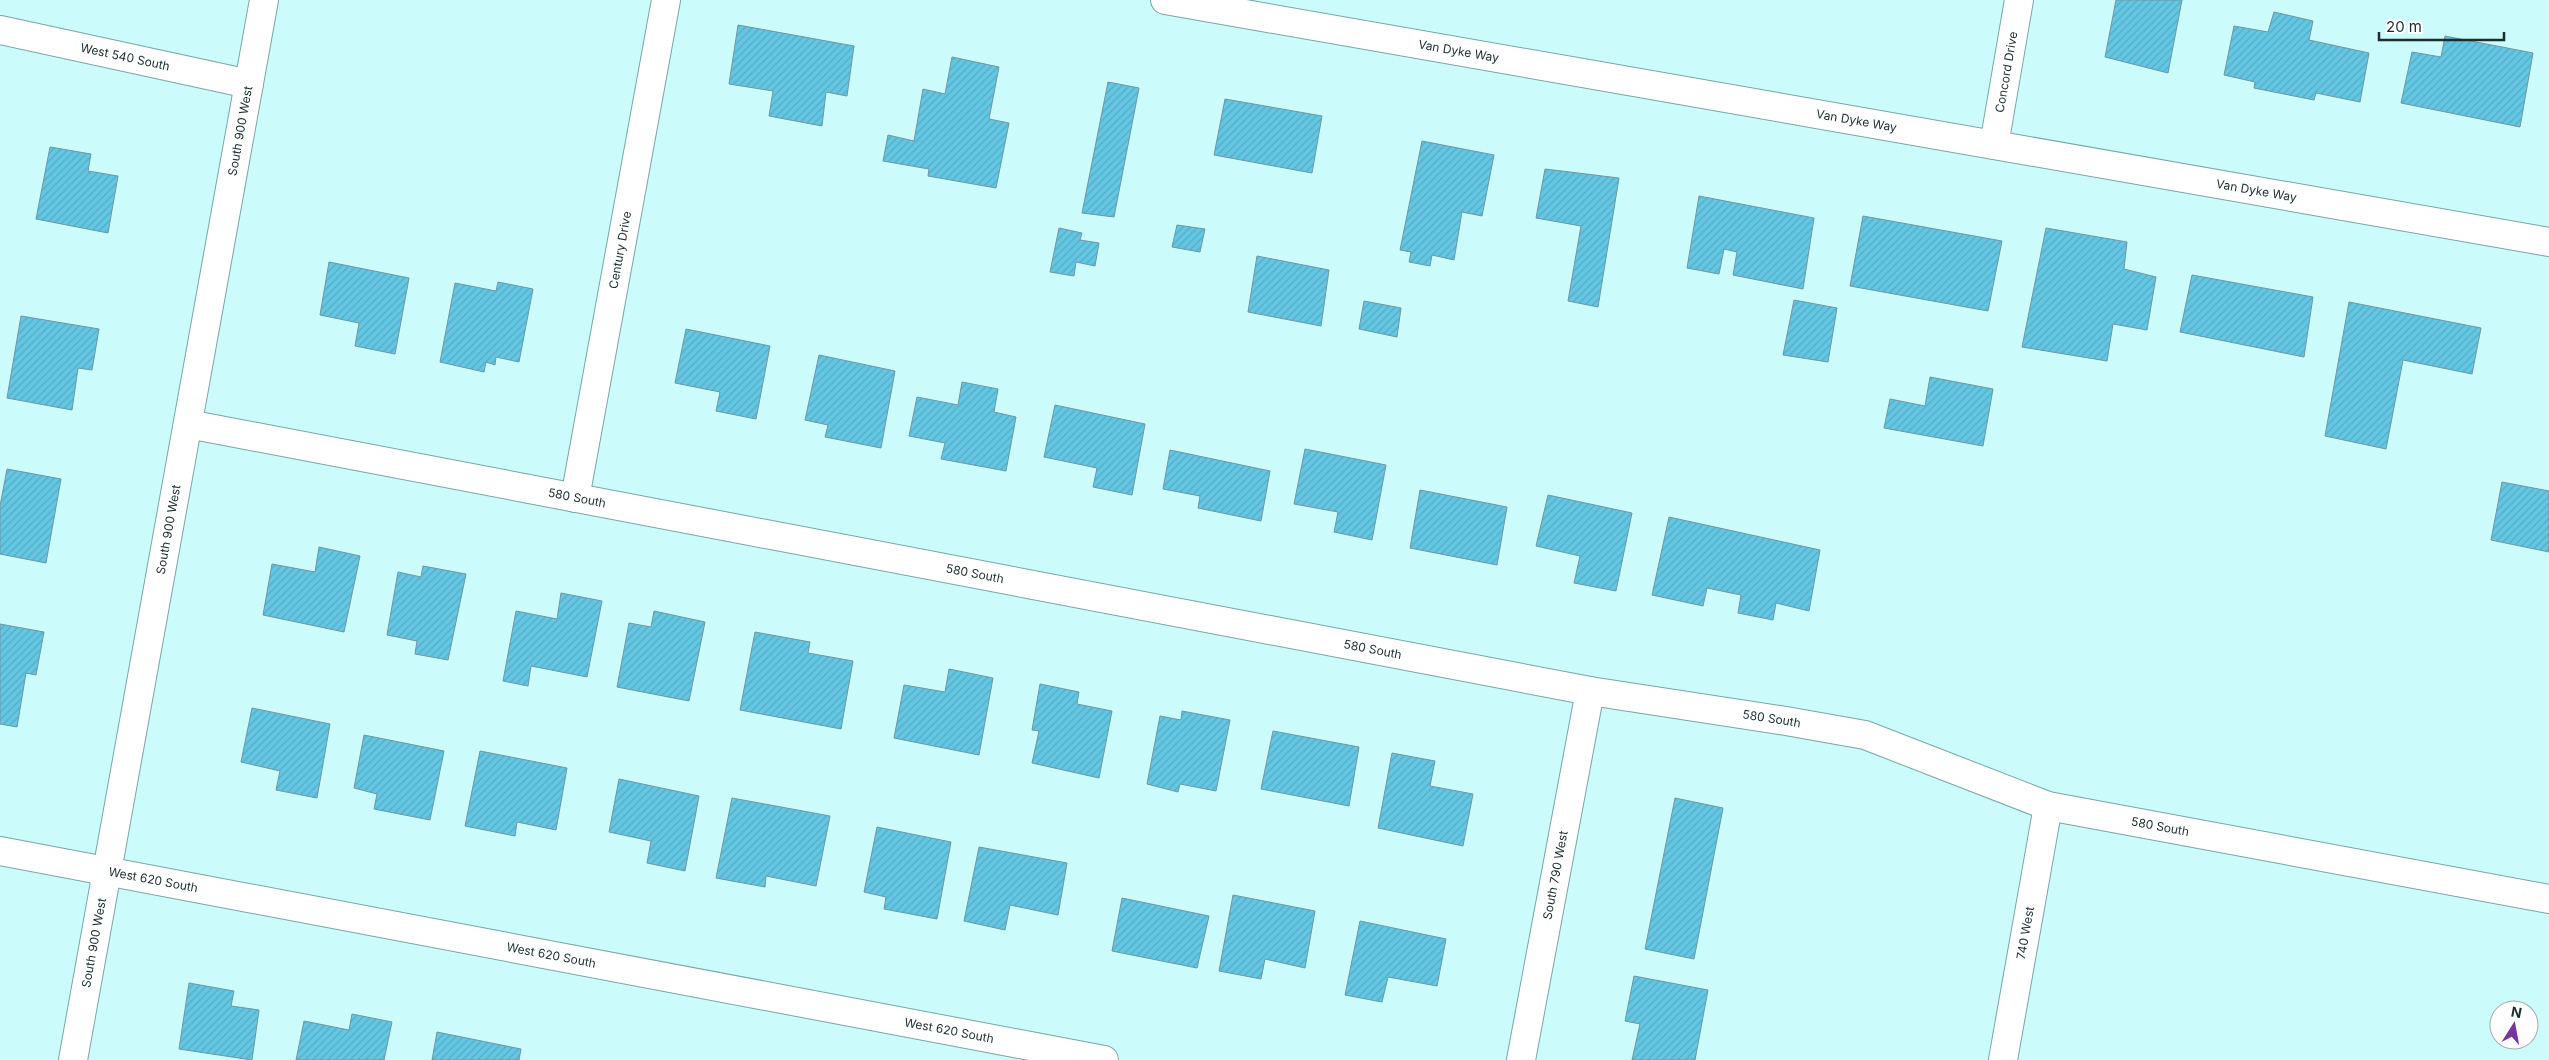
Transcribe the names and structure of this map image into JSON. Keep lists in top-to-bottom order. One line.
{"streets":{"street":["Van Dyke Way","West 540 South","Concord Drive","South 900 West","Century Drive","580 South","South 790 West","West 620 South","740 West"]},"crossings":[["Van Dyke Way","Concord Drive"],["West 540 South","South 900 West"],["South 900 West","580 South"],["South 900 West","West 620 South"],["Century Drive","580 South"],["580 South","South 790 West"],["580 South","740 West"]],"scale_bar":"20 m","north":"top"}
